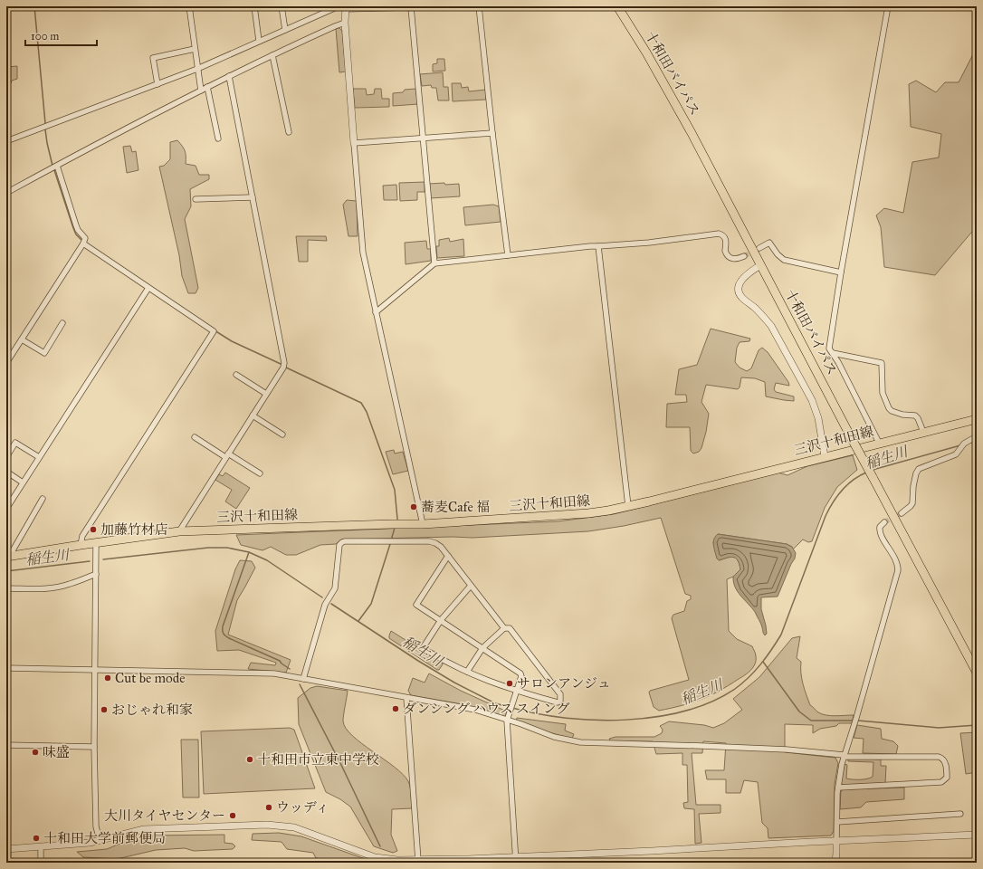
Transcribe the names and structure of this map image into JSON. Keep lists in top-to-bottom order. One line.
{"streets":{"main road":["十和田バイパス","三沢十和田線"]},"water":["稲生川"],"places":["蕎麦Cafe 福","加藤竹材店","Cut be mode","サロンアンジュ","ダンシング ハウス スイング","おじゃれ和家","味盛","十和田市立東中学校","ウッディ","大川タイヤセンター","十和田大学前郵便局"],"scale_bar":"100 m"}
